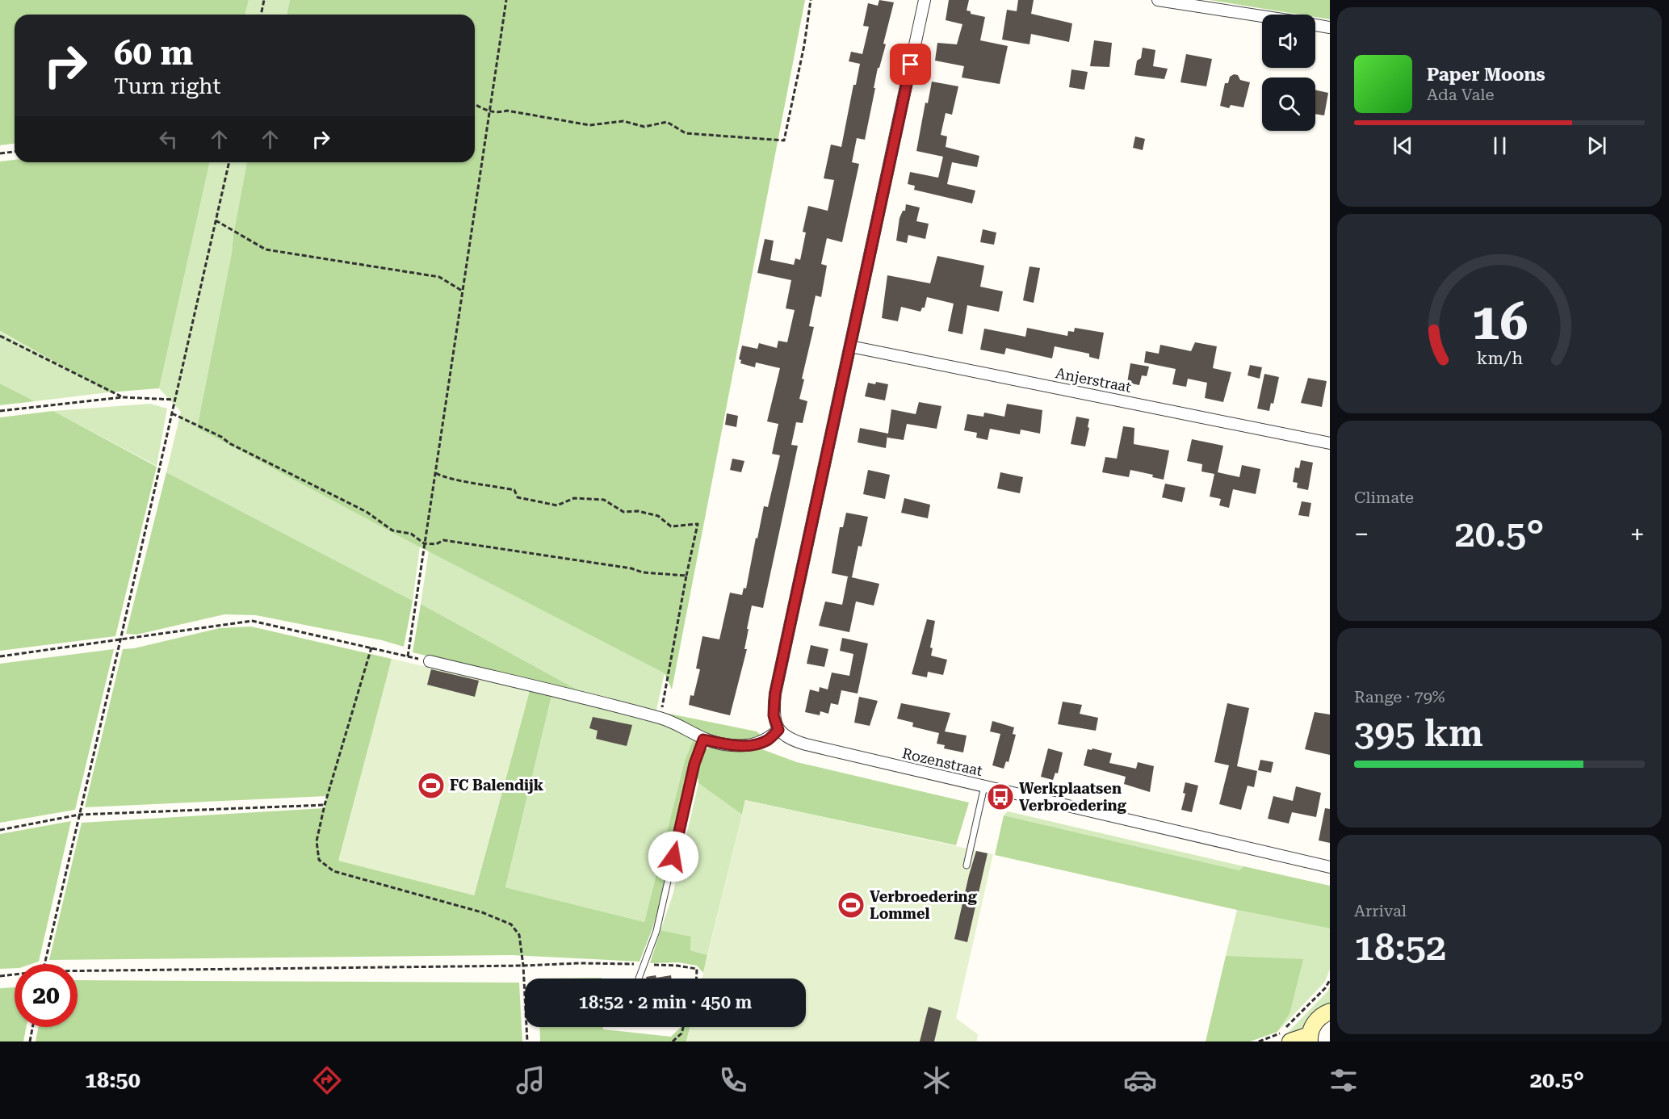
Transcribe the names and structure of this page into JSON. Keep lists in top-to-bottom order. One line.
{"streets":{"street":["Anjerstraat","Rozenstraat"]},"places":{"sports":["FC Balendijk","Verbroedering Lommel"],"bus stop":["Werkplaatsen Verbroedering"]},"page":{"turn":["60 m","Turn right"],"song":["Paper Moons","Ada Vale"],"tile":["Climate",["Range · 79%","395 km"],["Arrival","18:52"]],"heat":["−","20.5°","+"],"limit":"20","trip":"18:52 · 2 min · 450 m","tabs":["18:50","20.5°"],"gauge":["16","km/h"]}}
